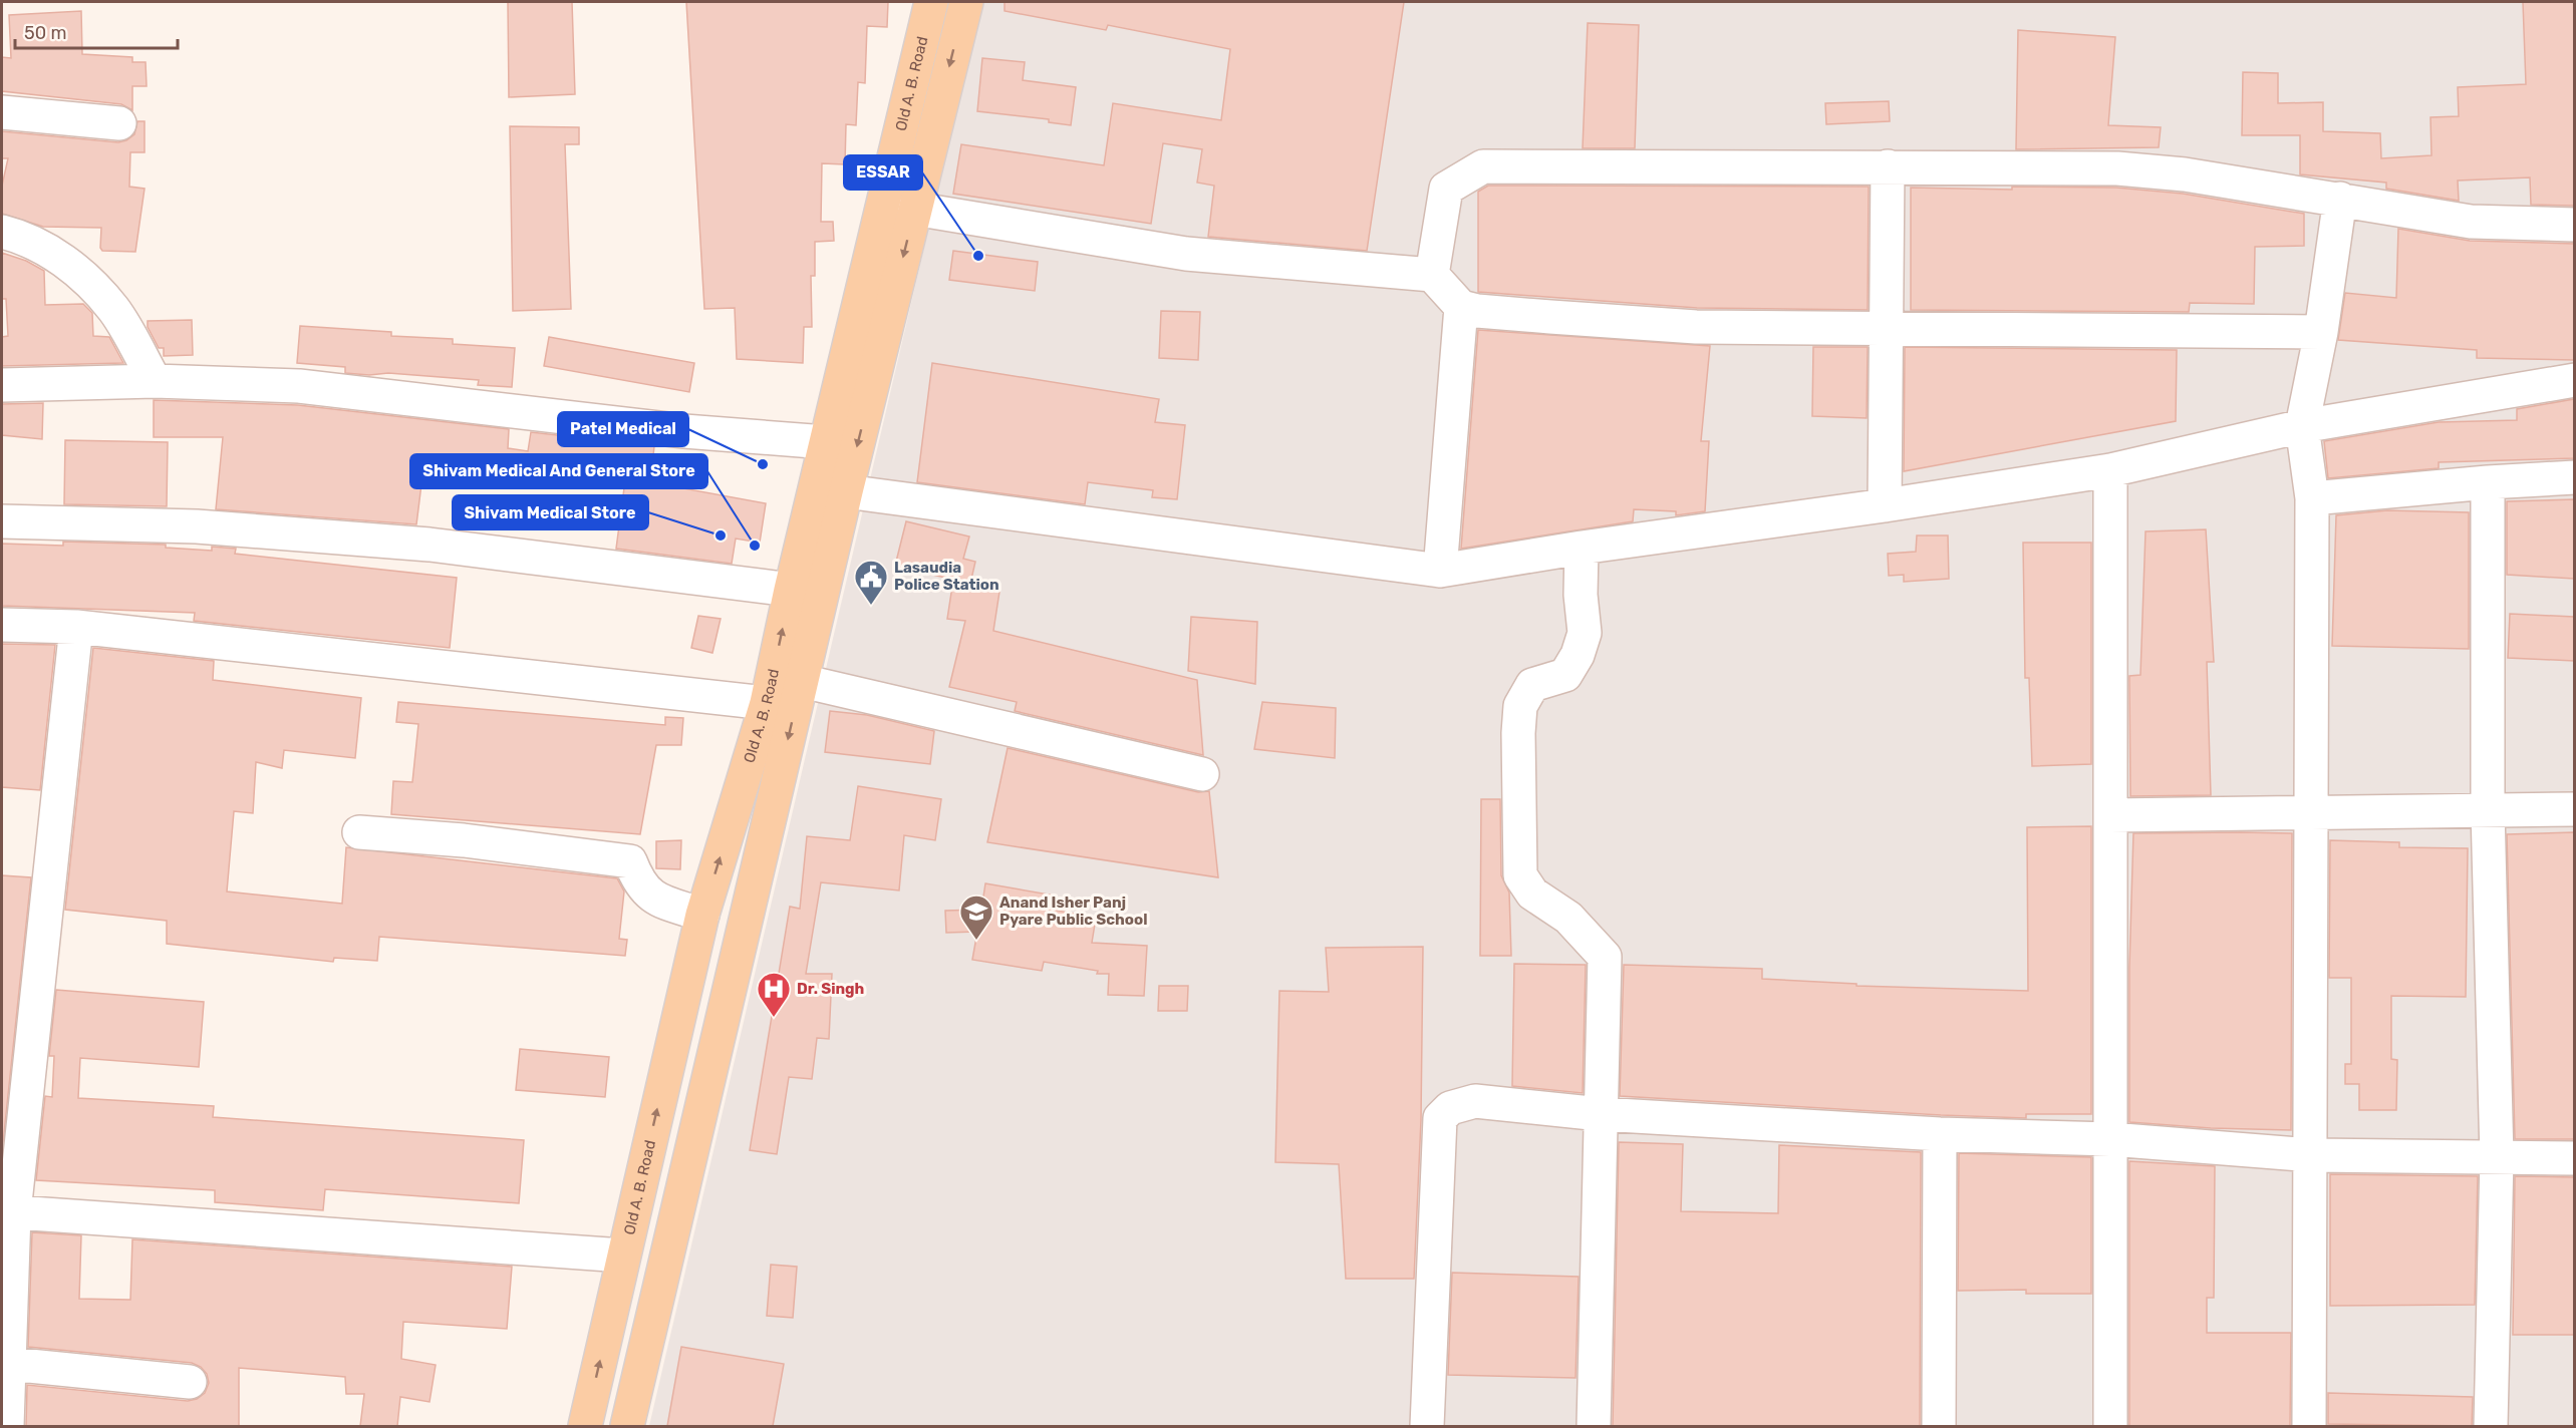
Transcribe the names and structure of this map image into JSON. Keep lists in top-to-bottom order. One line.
{"streets":{"main road":["Old A. B. Road"]},"places":{"other":["ESSAR","Patel Medical","Shivam Medical Store","Shivam Medical And General Store"],"public building":["Lasaudia Police Station"],"school or university":["Anand Isher Panj Pyare Public School"],"hospital":["Dr. Singh"]},"scale_bar":"50 m"}
